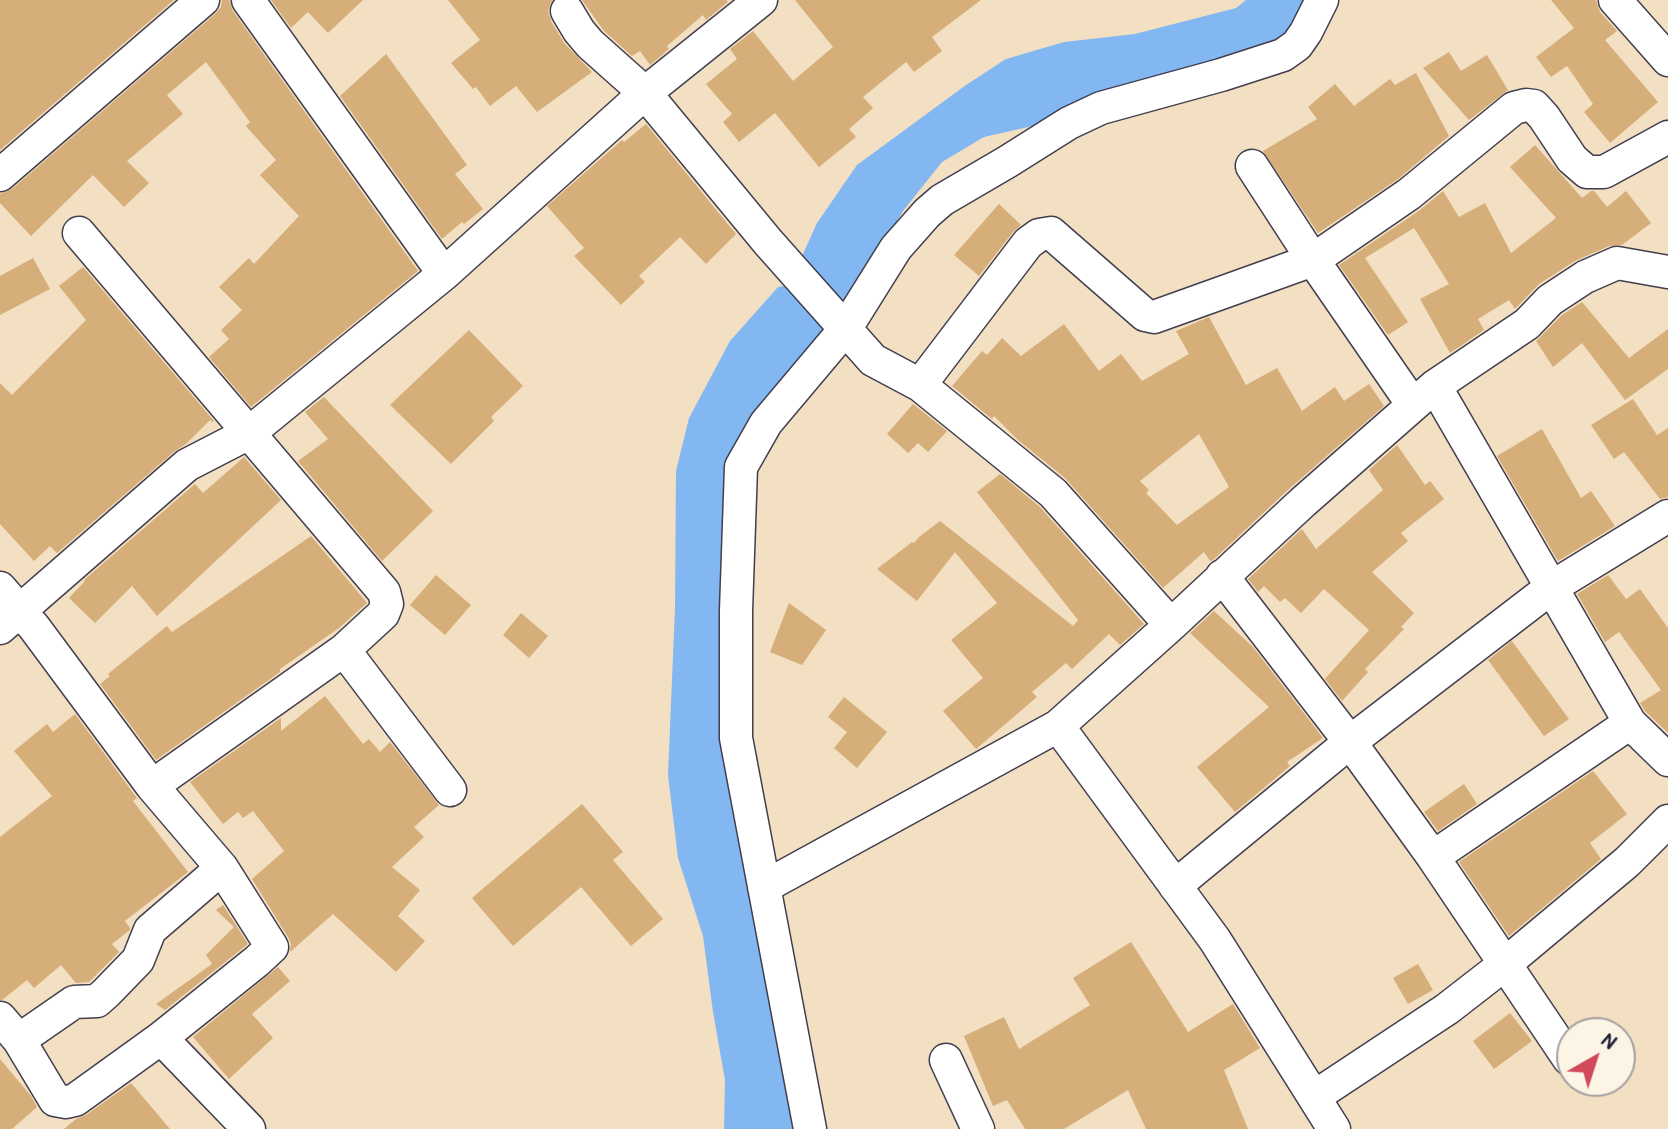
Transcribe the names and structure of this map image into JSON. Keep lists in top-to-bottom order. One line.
{"north":"top right"}
